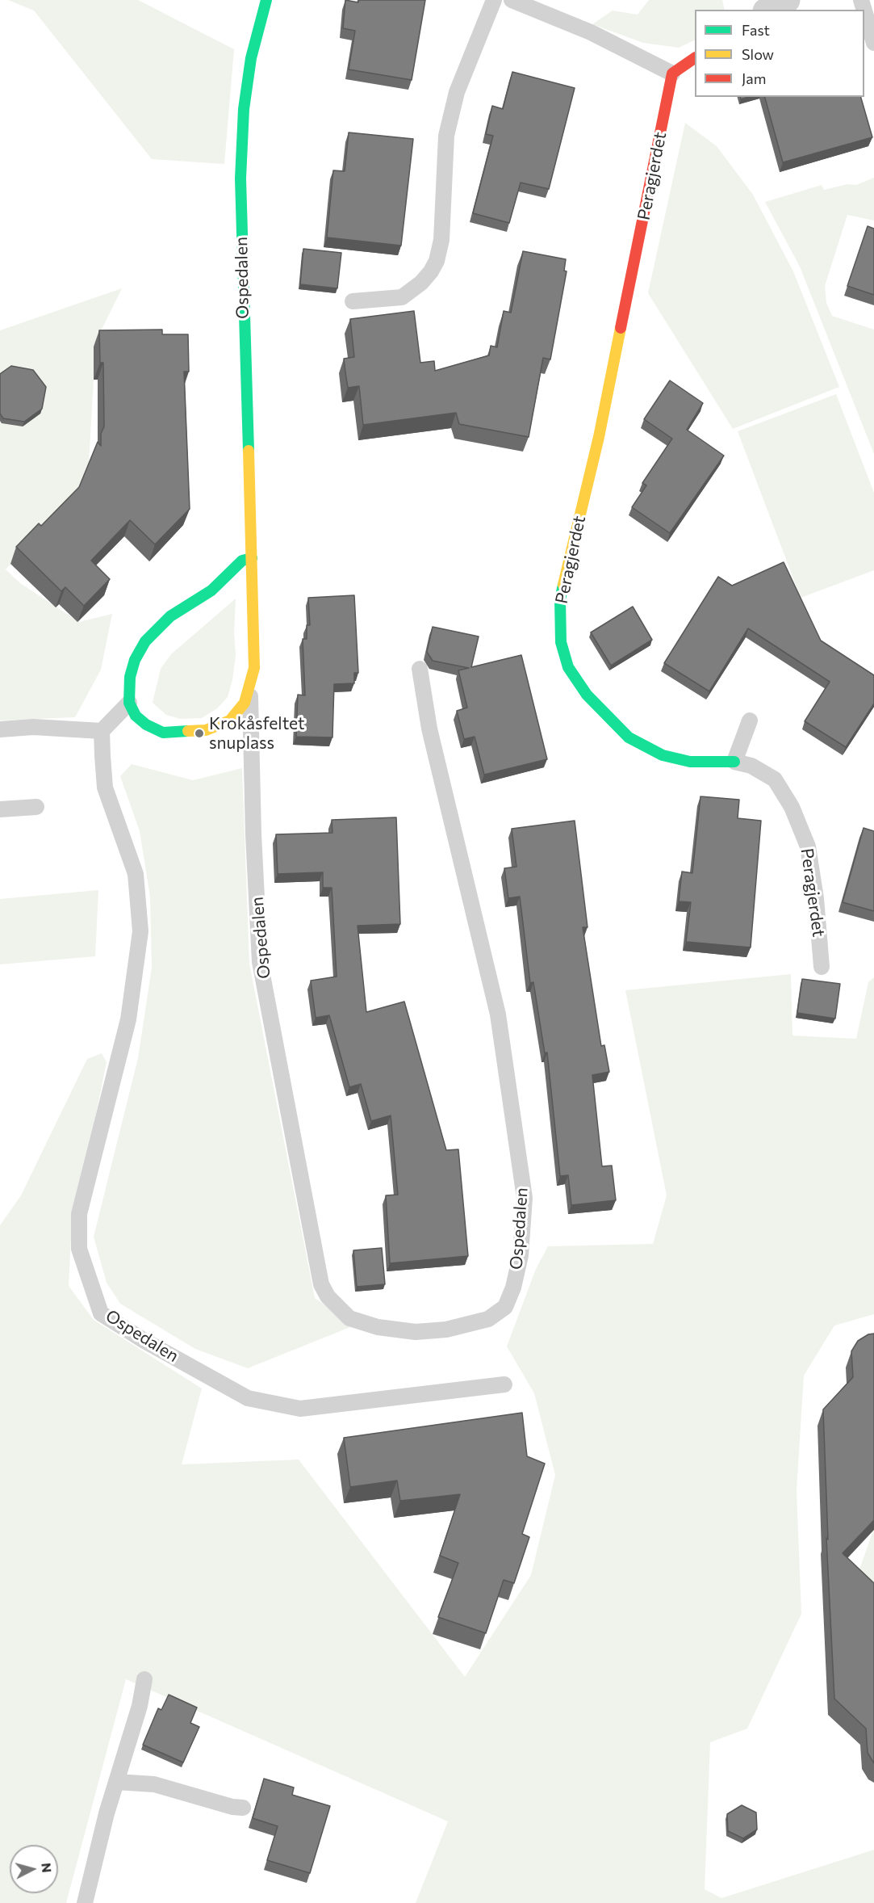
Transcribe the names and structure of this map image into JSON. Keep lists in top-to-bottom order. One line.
{"streets":{"street":["Peragjerdet","Ospedalen"]},"places":["Krokåsfeltet snuplass"],"legend":["Fast","Slow","Jam"],"north":"right"}
